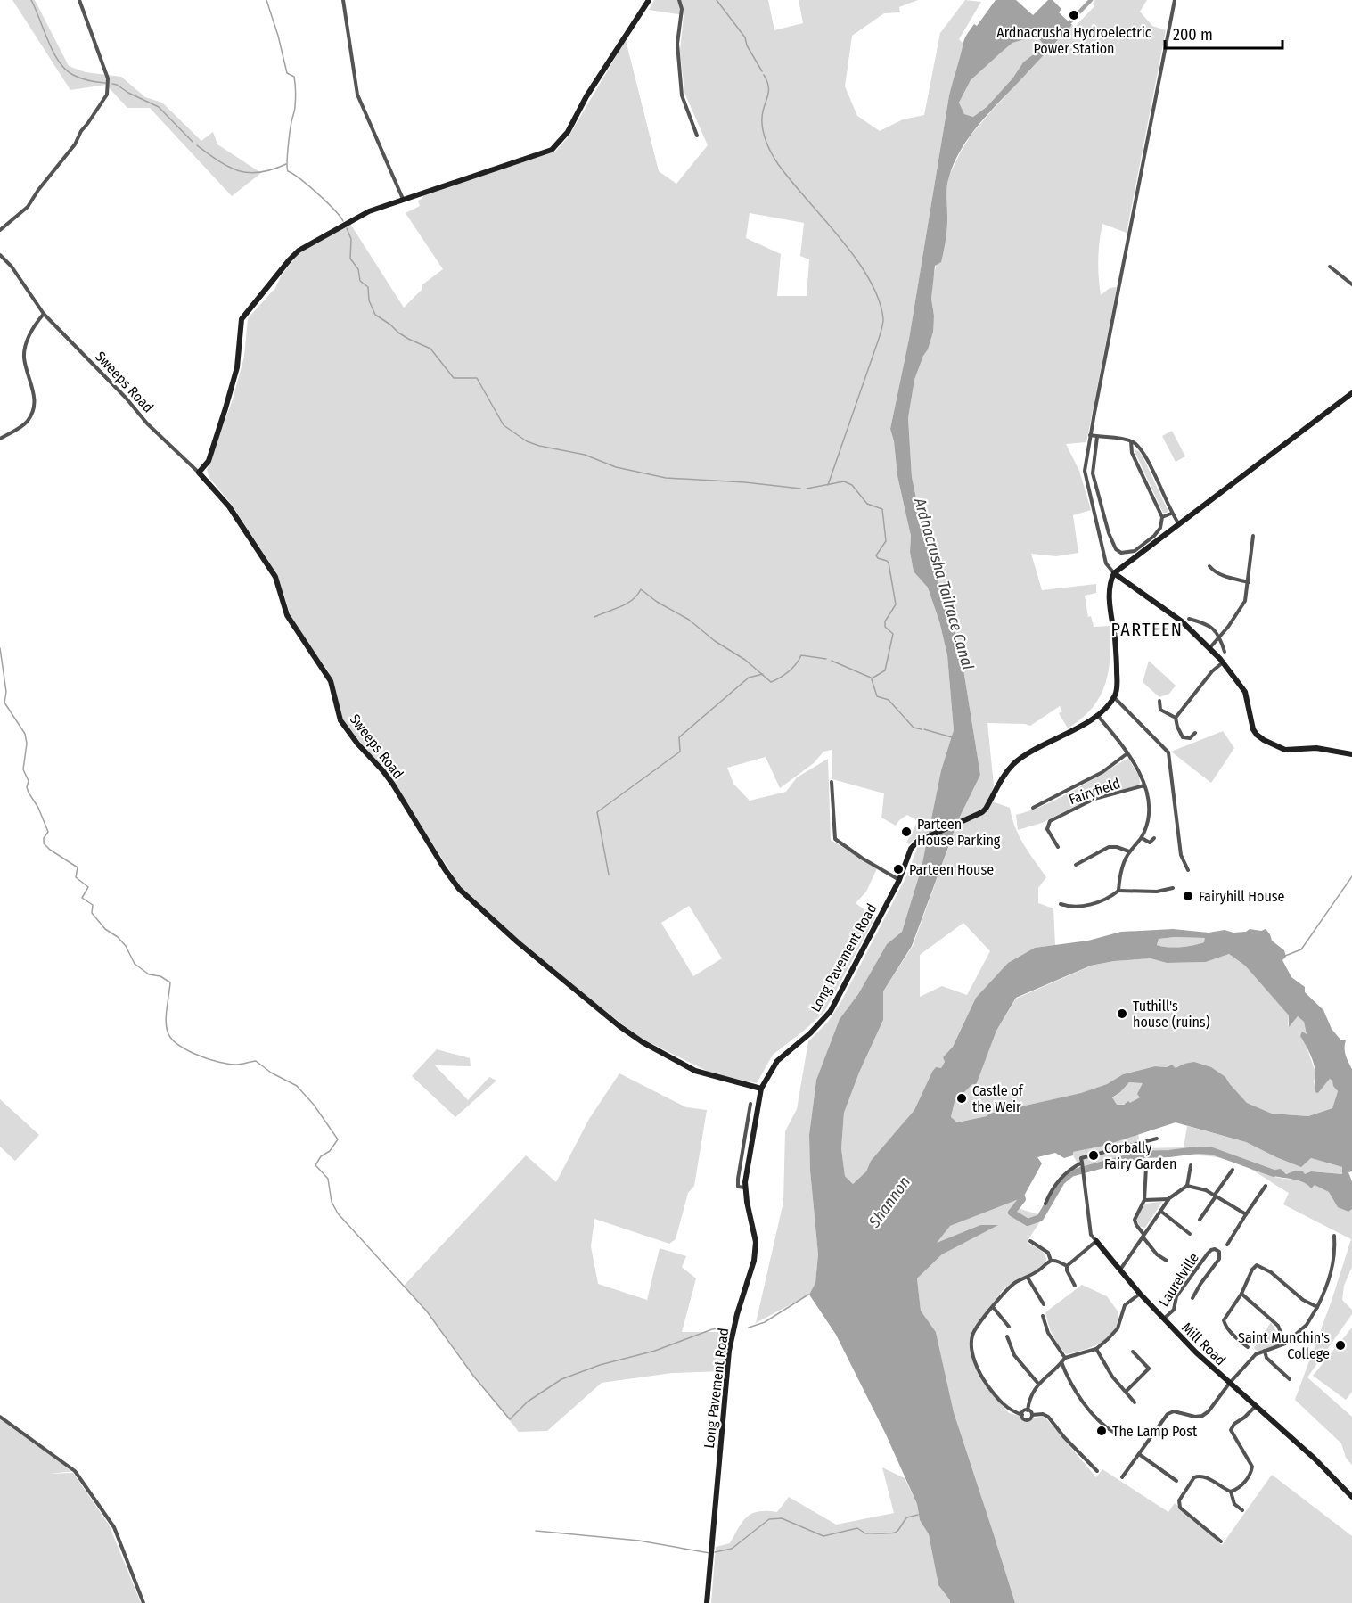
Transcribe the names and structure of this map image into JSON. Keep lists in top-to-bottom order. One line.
{"streets":{"street":["Sweeps Road","Fairyfield","Long Pavement Road","Laurelville","Mill Road"]},"crossings":[["Sweeps Road","Long Pavement Road"],["Fairyfield","Long Pavement Road"],["Laurelville","Mill Road"]],"districts":["PARTEEN"],"water":["Ardnacrusha Tailrace Canal","Shannon"],"places":["Ardnacrusha Hydroelectric Power Station","Parteen House Parking","Parteen House","Fairyhill House","Tuthill's house (ruins)","Castle of the Weir","Corbally Fairy Garden","Saint Munchin's College","The Lamp Post"],"scale_bar":"200 m"}
